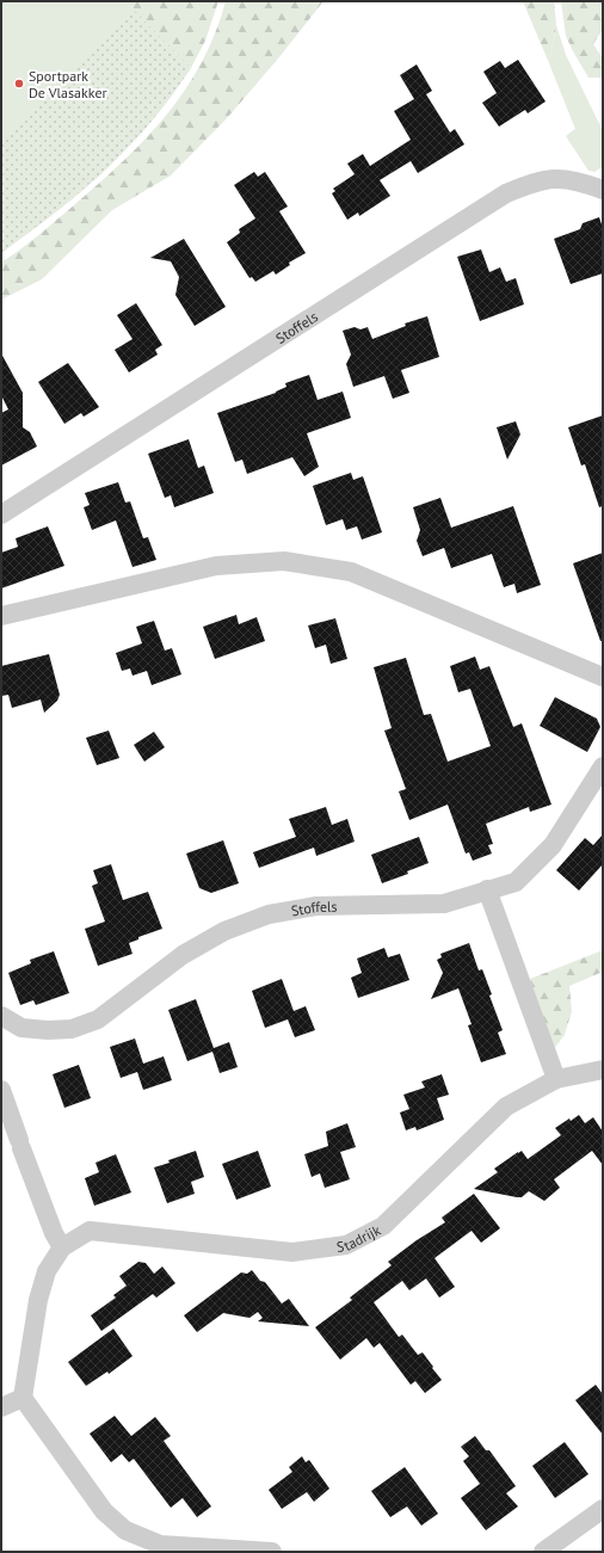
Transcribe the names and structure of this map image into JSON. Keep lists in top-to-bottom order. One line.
{"streets":{"street":["Stoffels","Stadrijk"]},"places":["Sportpark De Vlasakker"]}
